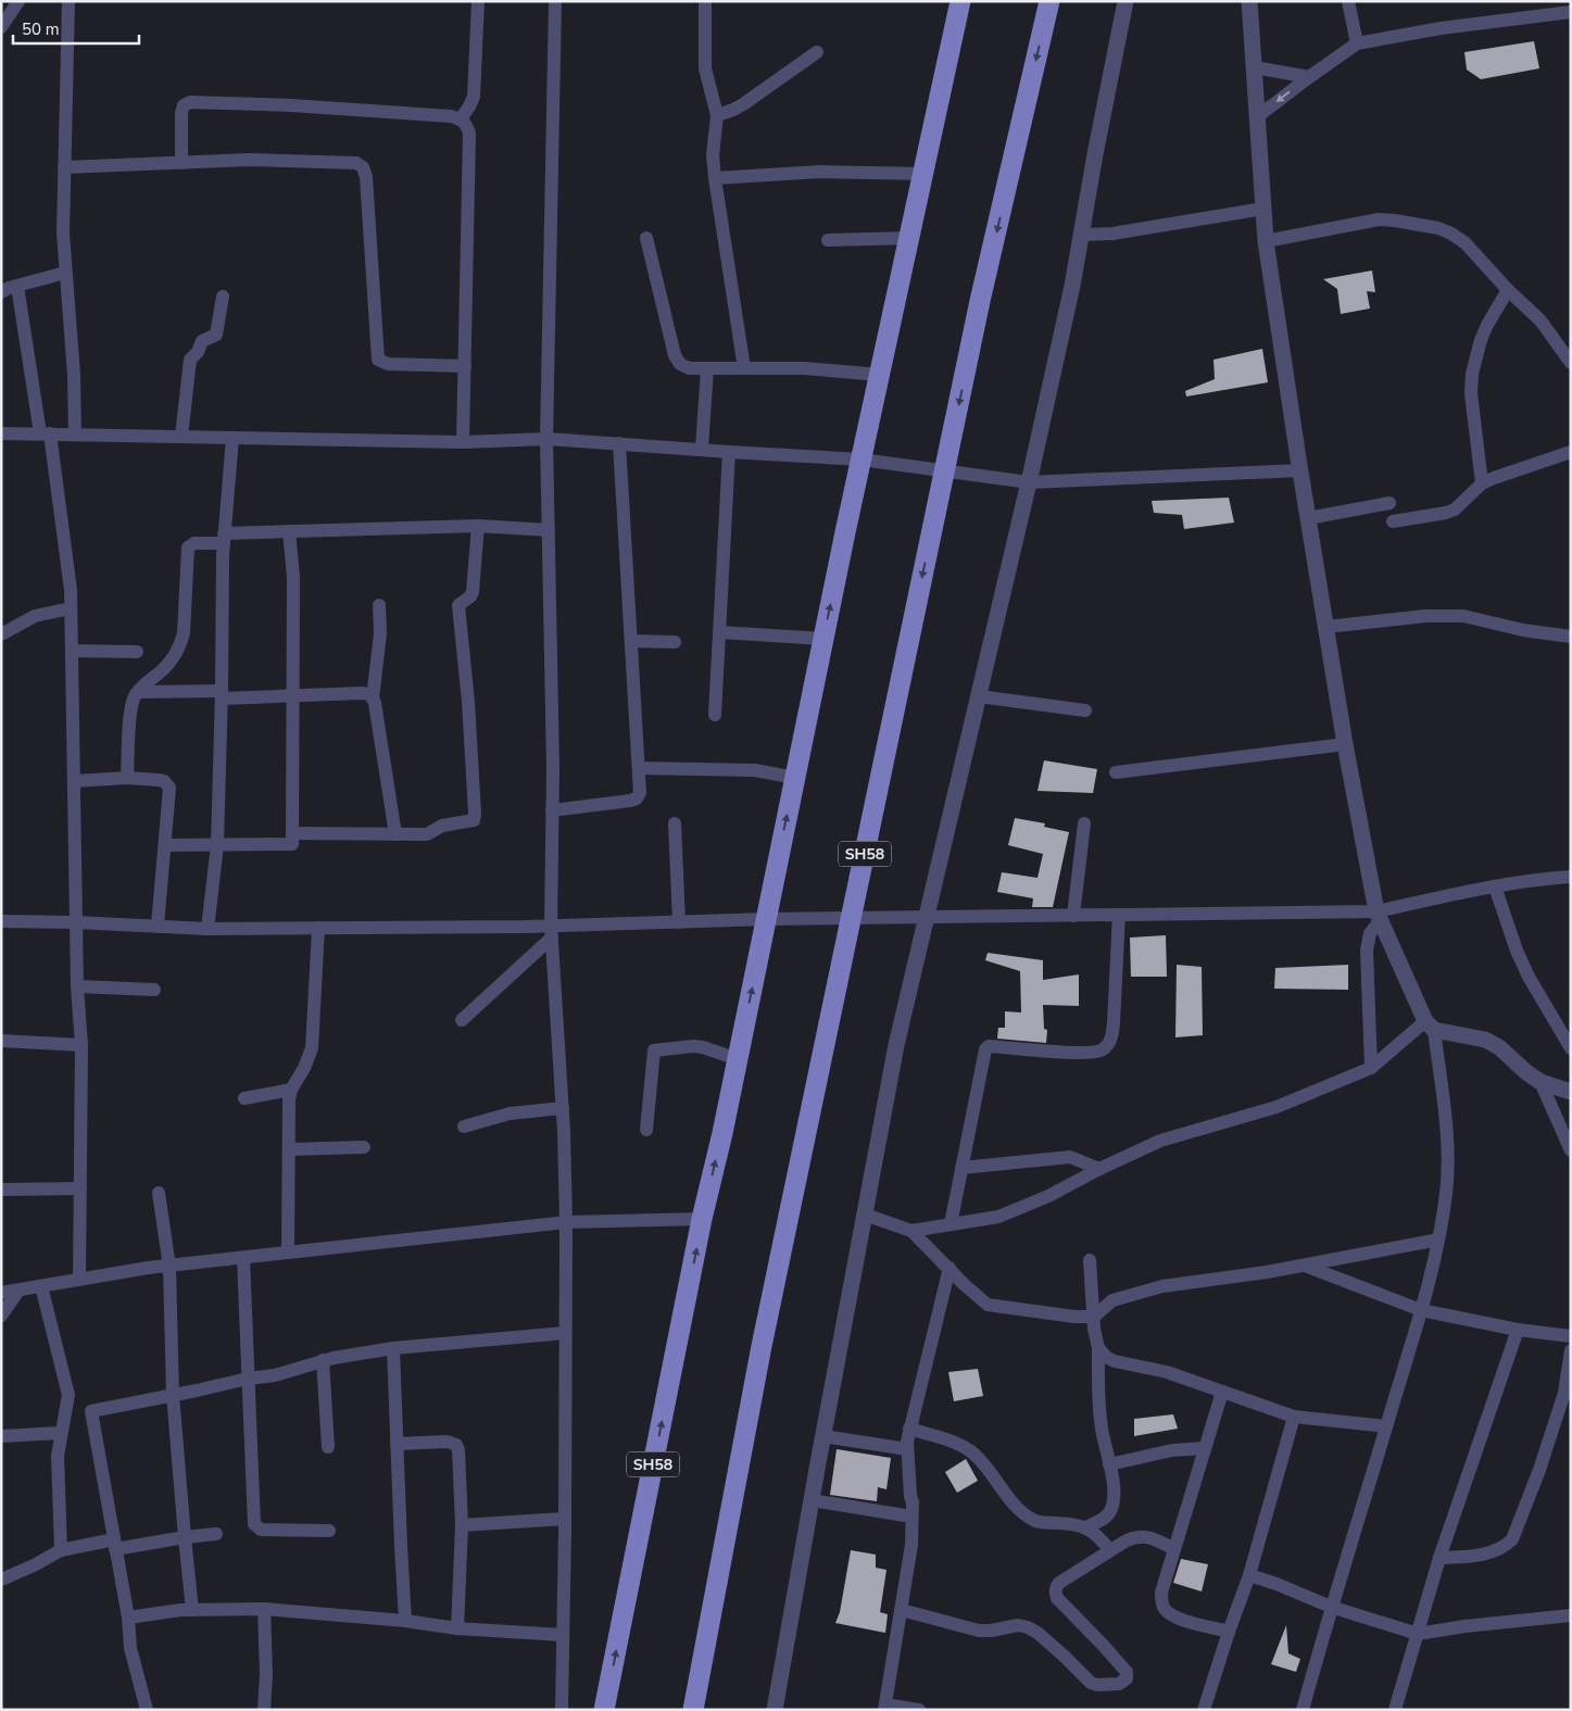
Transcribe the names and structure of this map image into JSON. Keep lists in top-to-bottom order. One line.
{"streets":{"main road":["SH58"]},"scale_bar":"50 m"}
